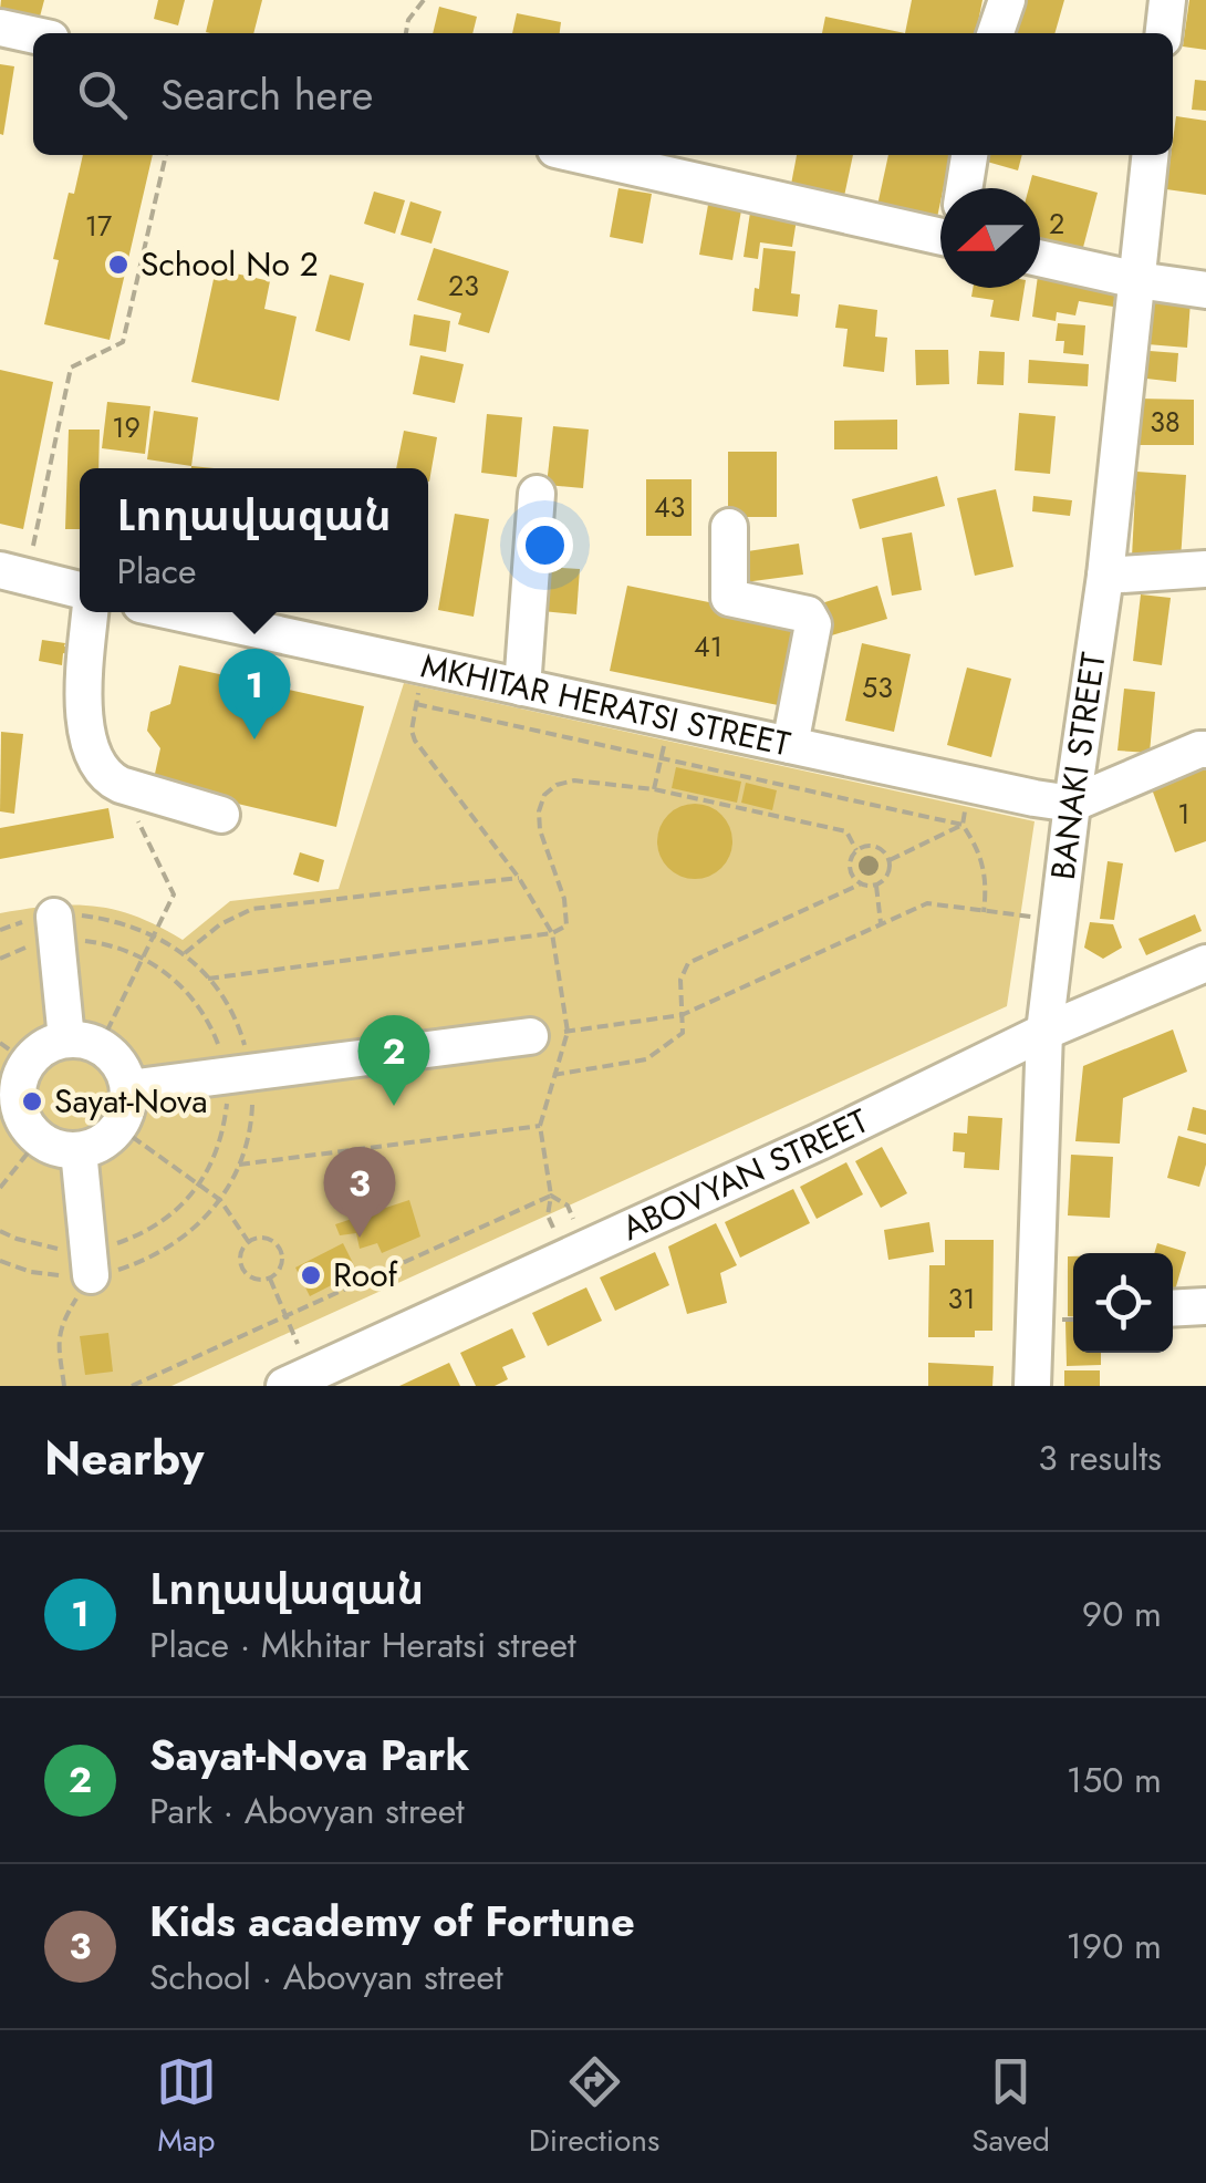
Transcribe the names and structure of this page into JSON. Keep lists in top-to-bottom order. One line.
{"streets":{"street":["MKHITAR HERATSI STREET","BANAKI STREET","ABOVYAN STREET"]},"crossings":[["MKHITAR HERATSI STREET","BANAKI STREET"],["BANAKI STREET","ABOVYAN STREET"]],"places":["School No 2","Sayat-Nova","Roof"],"house_numbers":["2","17","23","38","19","43","41","53","1","31"],"north":"left","page":{"search":"Search here","popup":["Լողավազան","Place"],"pins":["1","2","3"],"heading":["Nearby","3 results"],"list":[{"mark":"1","name":"Լողավազան","note":"Place · Mkhitar Heratsi street","value":"90 m"},{"mark":"2","name":"Sayat-Nova Park","note":"Park · Abovyan street","value":"150 m"},{"mark":"3","name":"Kids academy of Fortune","note":"School · Abovyan street","value":"190 m"}],"nav":["Map","Directions","Saved"]}}
